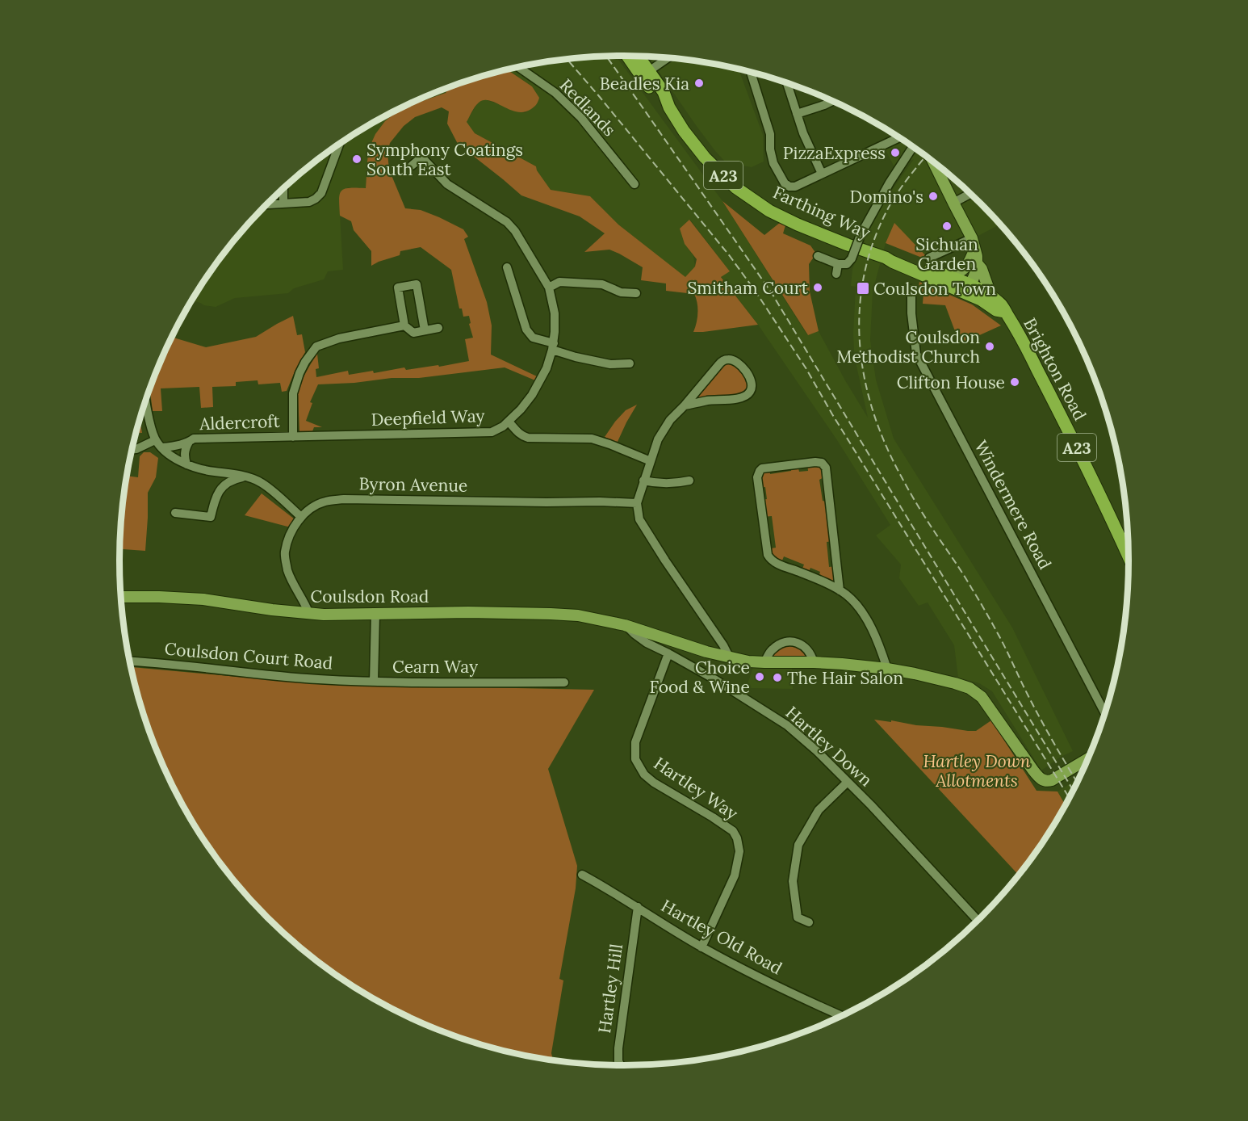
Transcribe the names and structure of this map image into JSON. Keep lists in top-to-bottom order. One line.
{"streets":{"highway":["A23","Farthing Way","Brighton Road"],"main road":["Coulsdon Road"],"street":["Redlands","Deepfield Way","Aldercroft","Byron Avenue","Windermere Road","Coulsdon Court Road","Cearn Way","Hartley Down","Hartley Way","Hartley Old Road","Hartley Hill"]},"crossings":[["A23","Farthing Way"],["A23","Brighton Road"],["Farthing Way","Brighton Road"],["Deepfield Way","Aldercroft"],["Byron Avenue","Coulsdon Road"],["Coulsdon Road","Cearn Way"],["Coulsdon Road","Hartley Down"],["Coulsdon Court Road","Cearn Way"],["Hartley Down","Hartley Way"],["Hartley Way","Hartley Old Road"],["Hartley Old Road","Hartley Hill"]],"parks":["Hartley Down Allotments"],"places":{"other":["Beadles Kia","PizzaExpress","Symphony Coatings South East","Domino's","Sichuan Garden","Smitham Court","Coulsdon Methodist Church","Clifton House","Choice Food & Wine","The Hair Salon"],"transit":["Coulsdon Town"]}}
